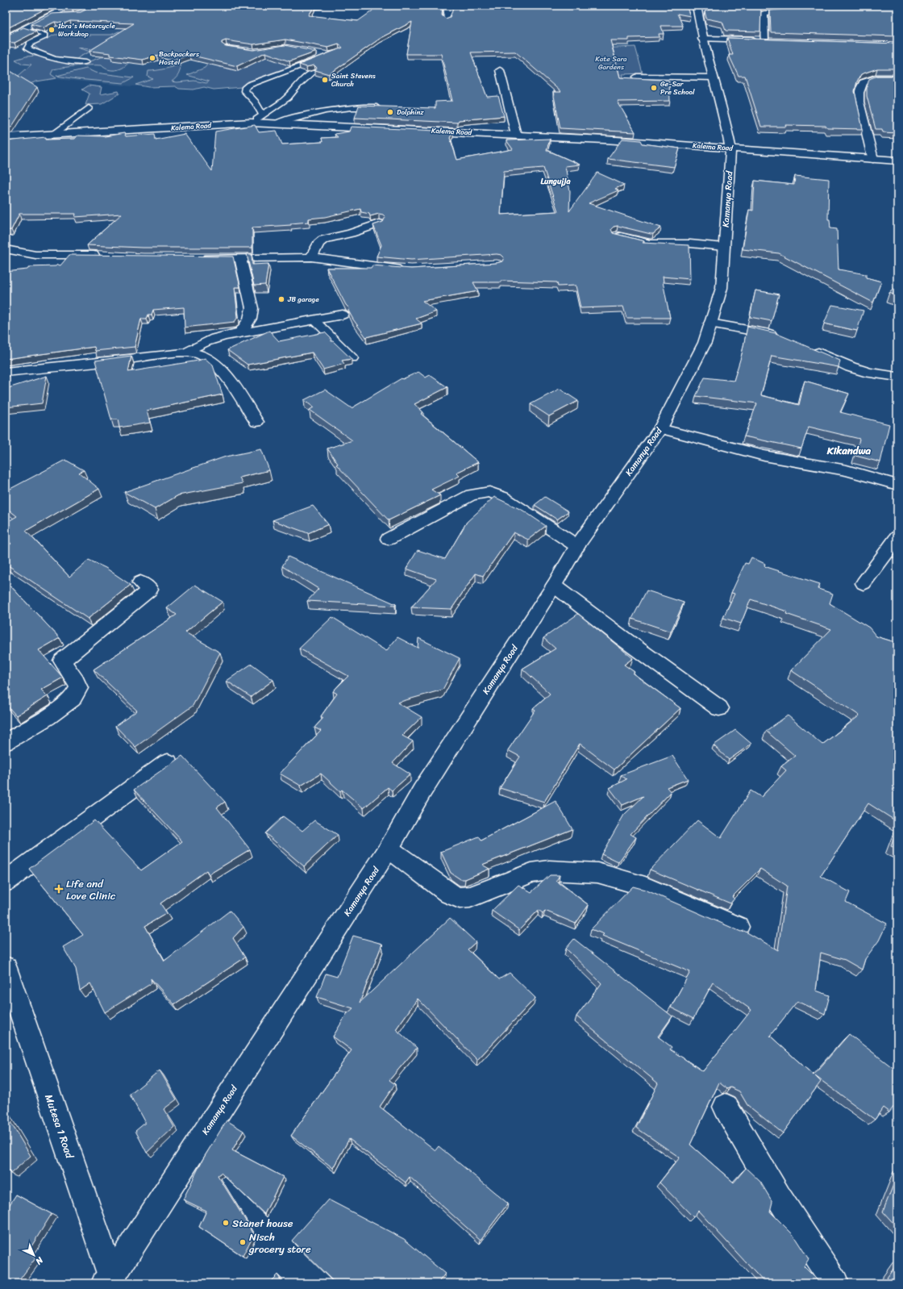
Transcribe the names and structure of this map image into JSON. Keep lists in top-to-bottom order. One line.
{"streets":{"street":["Kalema Road","Kamanya Road","Mutesa 1 Road"]},"crossings":[["Kalema Road","Kamanya Road"],["Kamanya Road","Mutesa 1 Road"]],"districts":["Lungujja","Kikandwa"],"parks":["Kate Sara Gardens"],"places":{"other":["Ibra's Motorcycle Workshop","Backpackers Hostel","Saint Stevens Church","Ge-Sar Pre School","Dolphinz","JB garage","Stanet house","Nisch grocery store"],"health":["Life and Love Clinic"]},"north":"bottom right"}
